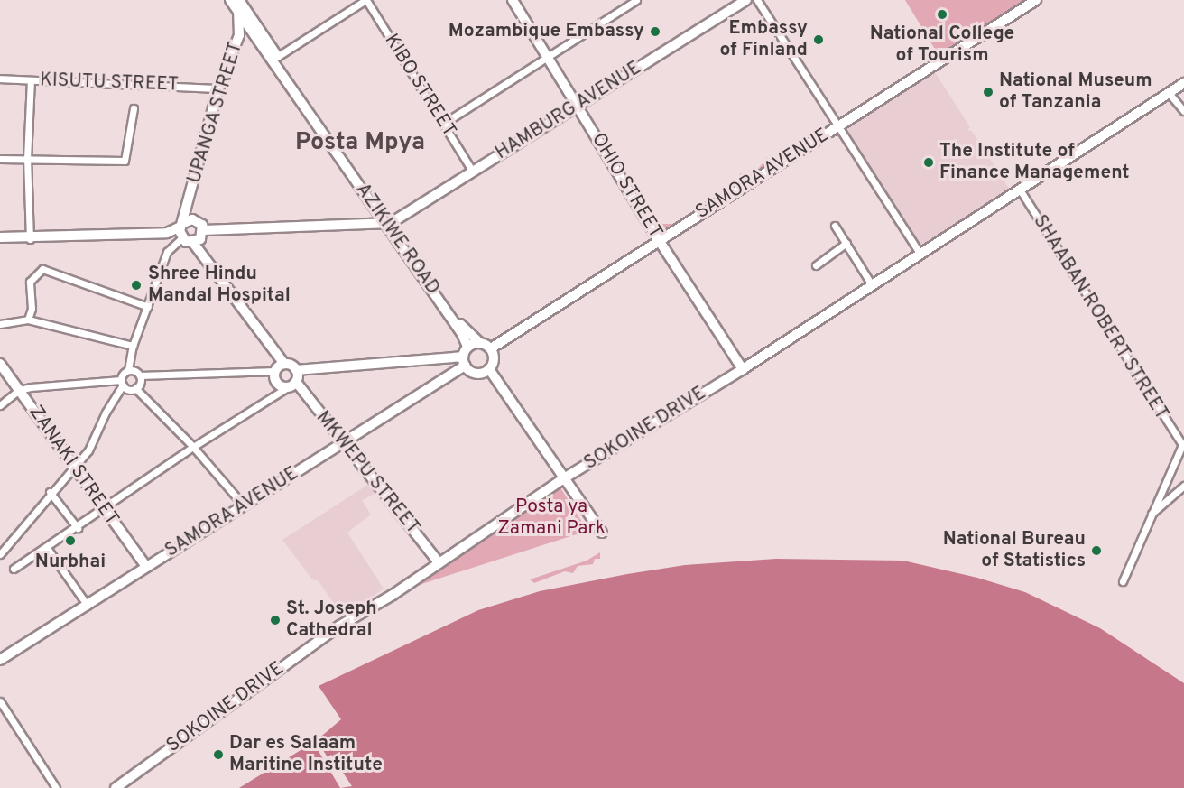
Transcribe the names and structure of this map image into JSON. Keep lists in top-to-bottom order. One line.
{"streets":{"street":["KISUTU STREET","KIBO STREET","HAMBURG AVENUE","UPANGA STREET","SAMORA AVENUE","OHIO STREET","AZIKIWE ROAD","SHAABAN ROBERT STREET","SOKOINE DRIVE","ZANAKI STREET","MKWEPU STREET"]},"crossings":[["KISUTU STREET","UPANGA STREET"],["KIBO STREET","HAMBURG AVENUE"],["HAMBURG AVENUE","OHIO STREET"],["HAMBURG AVENUE","AZIKIWE ROAD"],["UPANGA STREET","AZIKIWE ROAD"],["SAMORA AVENUE","OHIO STREET"],["SAMORA AVENUE","AZIKIWE ROAD"],["SAMORA AVENUE","ZANAKI STREET"],["SAMORA AVENUE","MKWEPU STREET"],["OHIO STREET","SOKOINE DRIVE"],["SHAABAN ROBERT STREET","SOKOINE DRIVE"],["SOKOINE DRIVE","MKWEPU STREET"]],"districts":["Posta Mpya"],"parks":["Posta ya Zamani Park"],"places":["National College of Tourism","Mozambique Embassy","Embassy of Finland","National Museum of Tanzania","The Institute of Finance Management","Shree Hindu Mandal Hospital","Nurbhai","National Bureau of Statistics","St. Joseph Cathedral","Dar es Salaam Maritine Institute"]}
